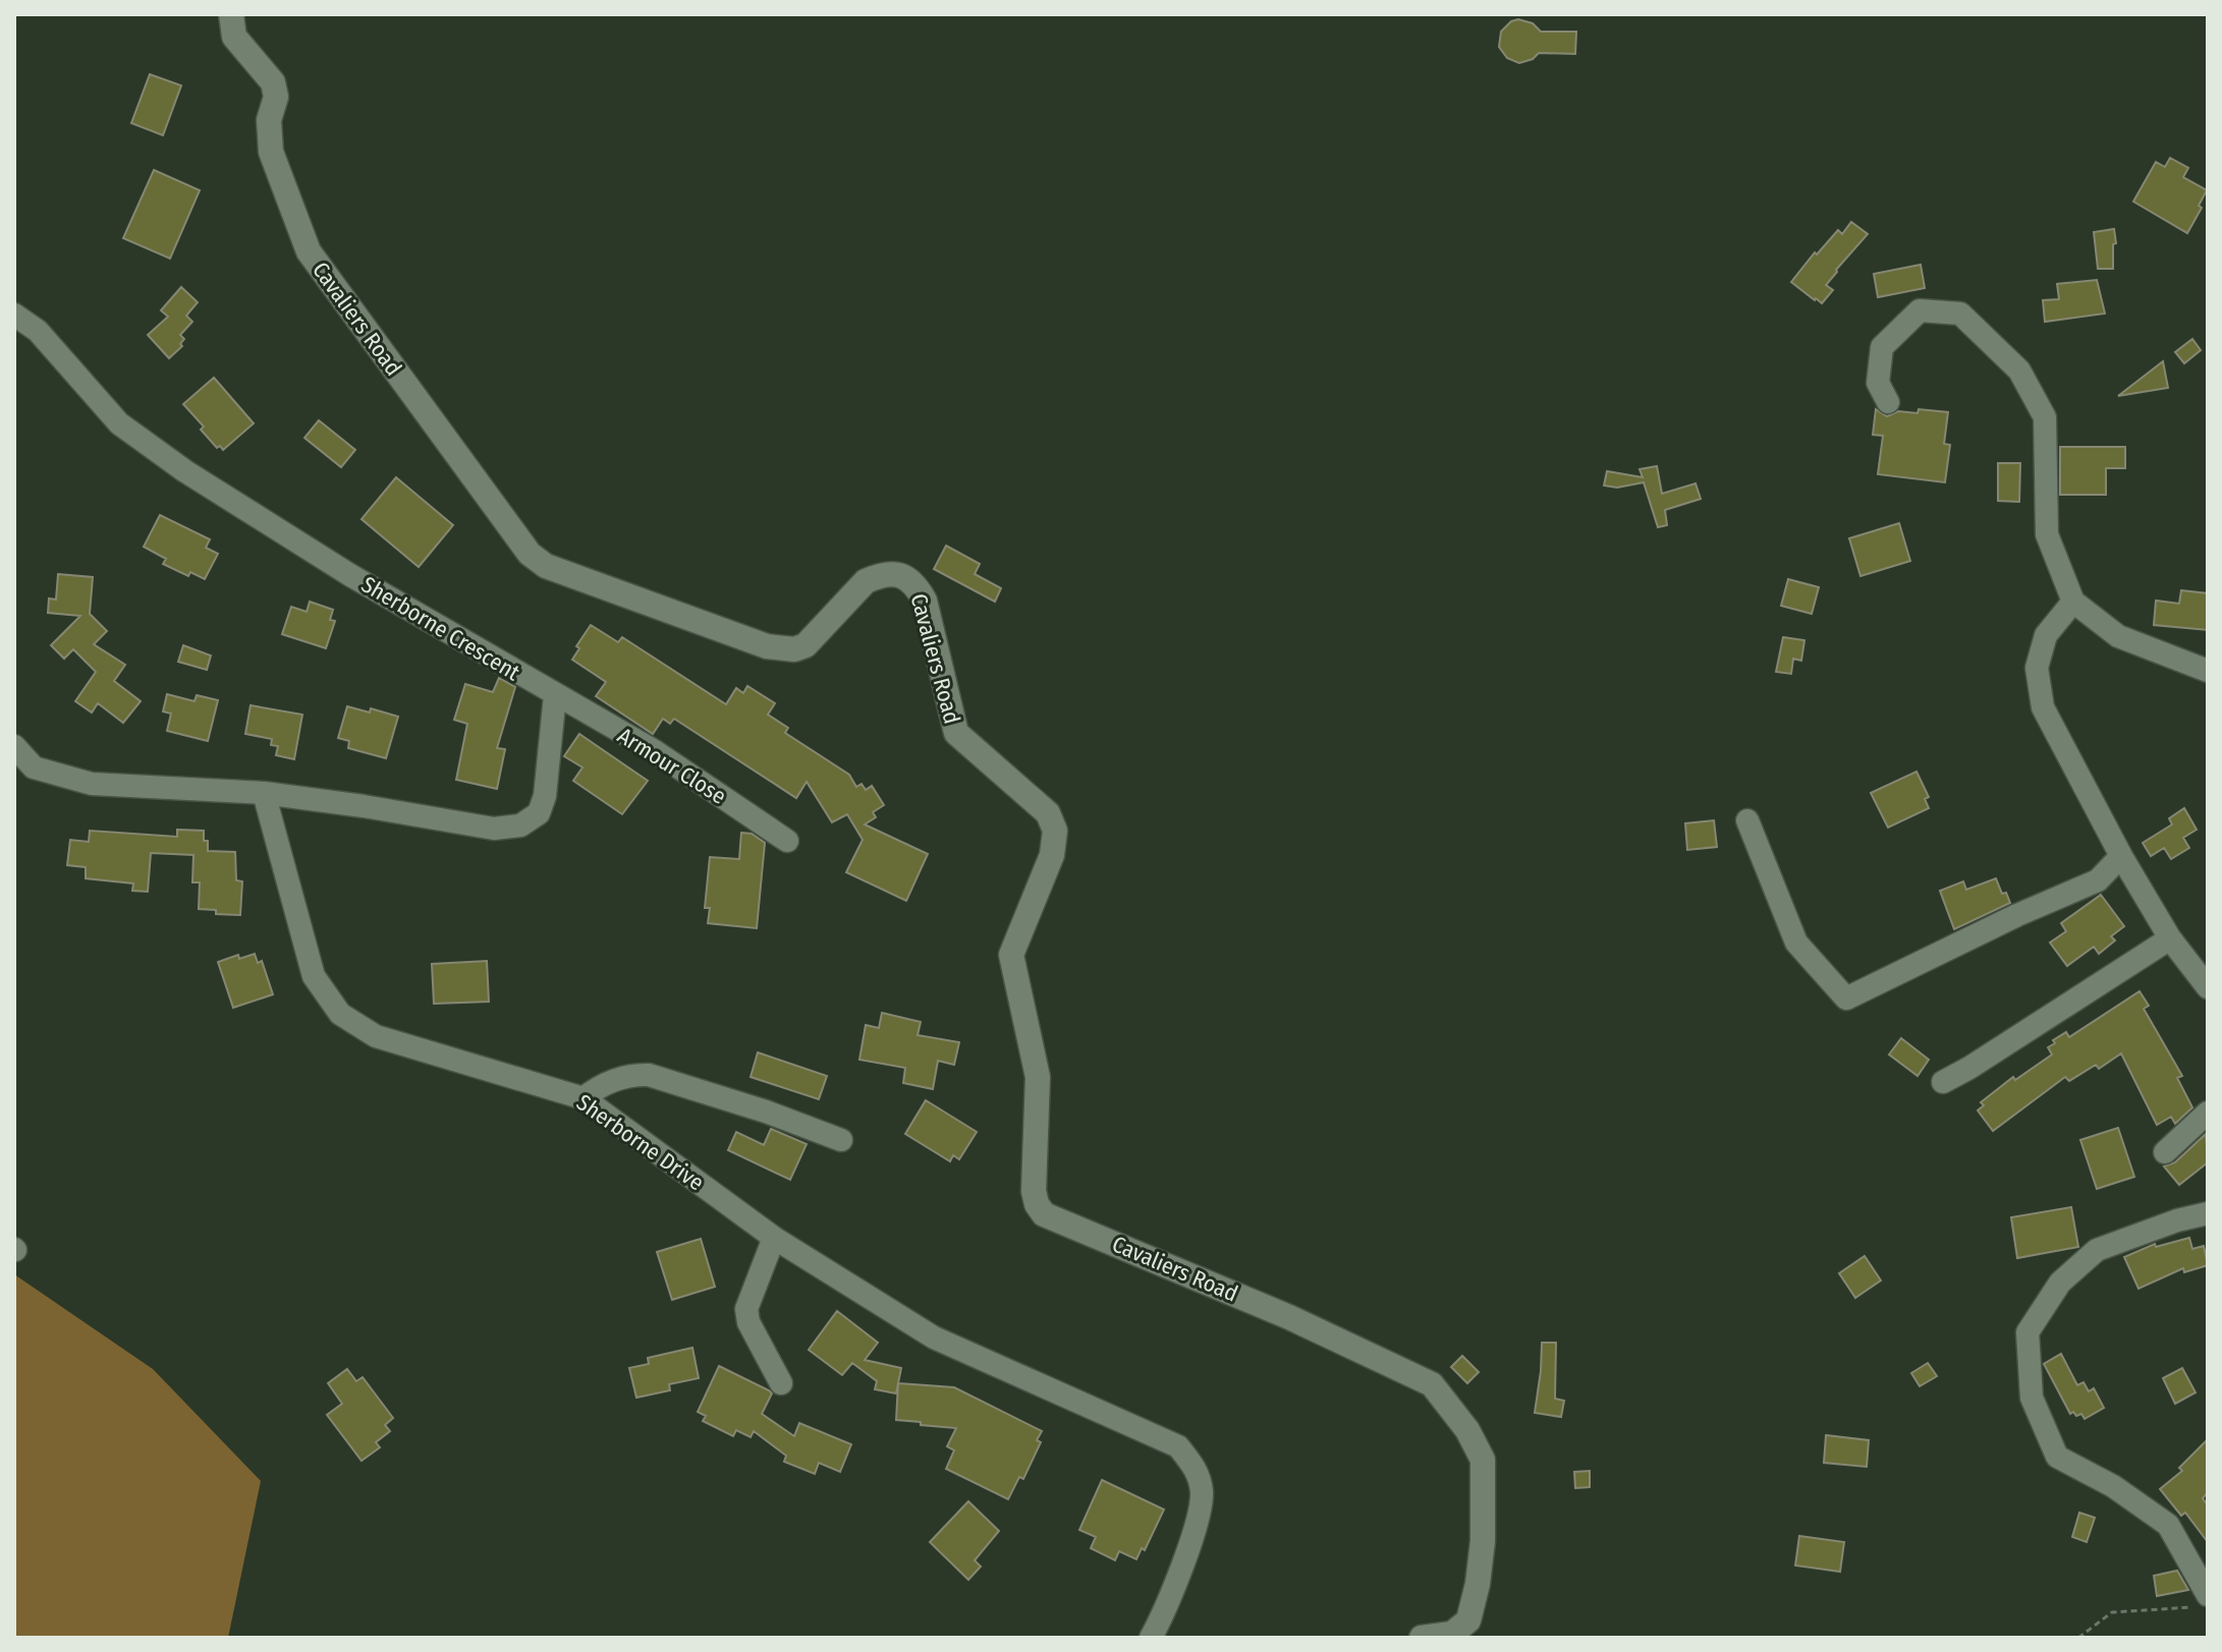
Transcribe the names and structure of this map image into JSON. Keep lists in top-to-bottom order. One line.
{"streets":{"main road":["Cavaliers Road"],"street":["Sherborne Crescent","Armour Close","Sherborne Drive"]},"crossings":[["Sherborne Crescent","Armour Close"]]}
